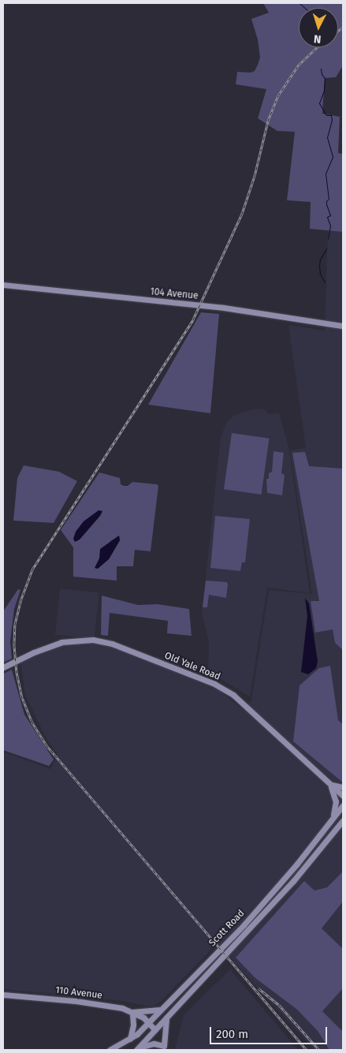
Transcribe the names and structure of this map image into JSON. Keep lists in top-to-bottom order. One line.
{"streets":{"main road":["104 Avenue","Old Yale Road","Scott Road","110 Avenue"]},"crossings":[["Scott Road","110 Avenue"]],"scale_bar":"200 m","north":"bottom"}
